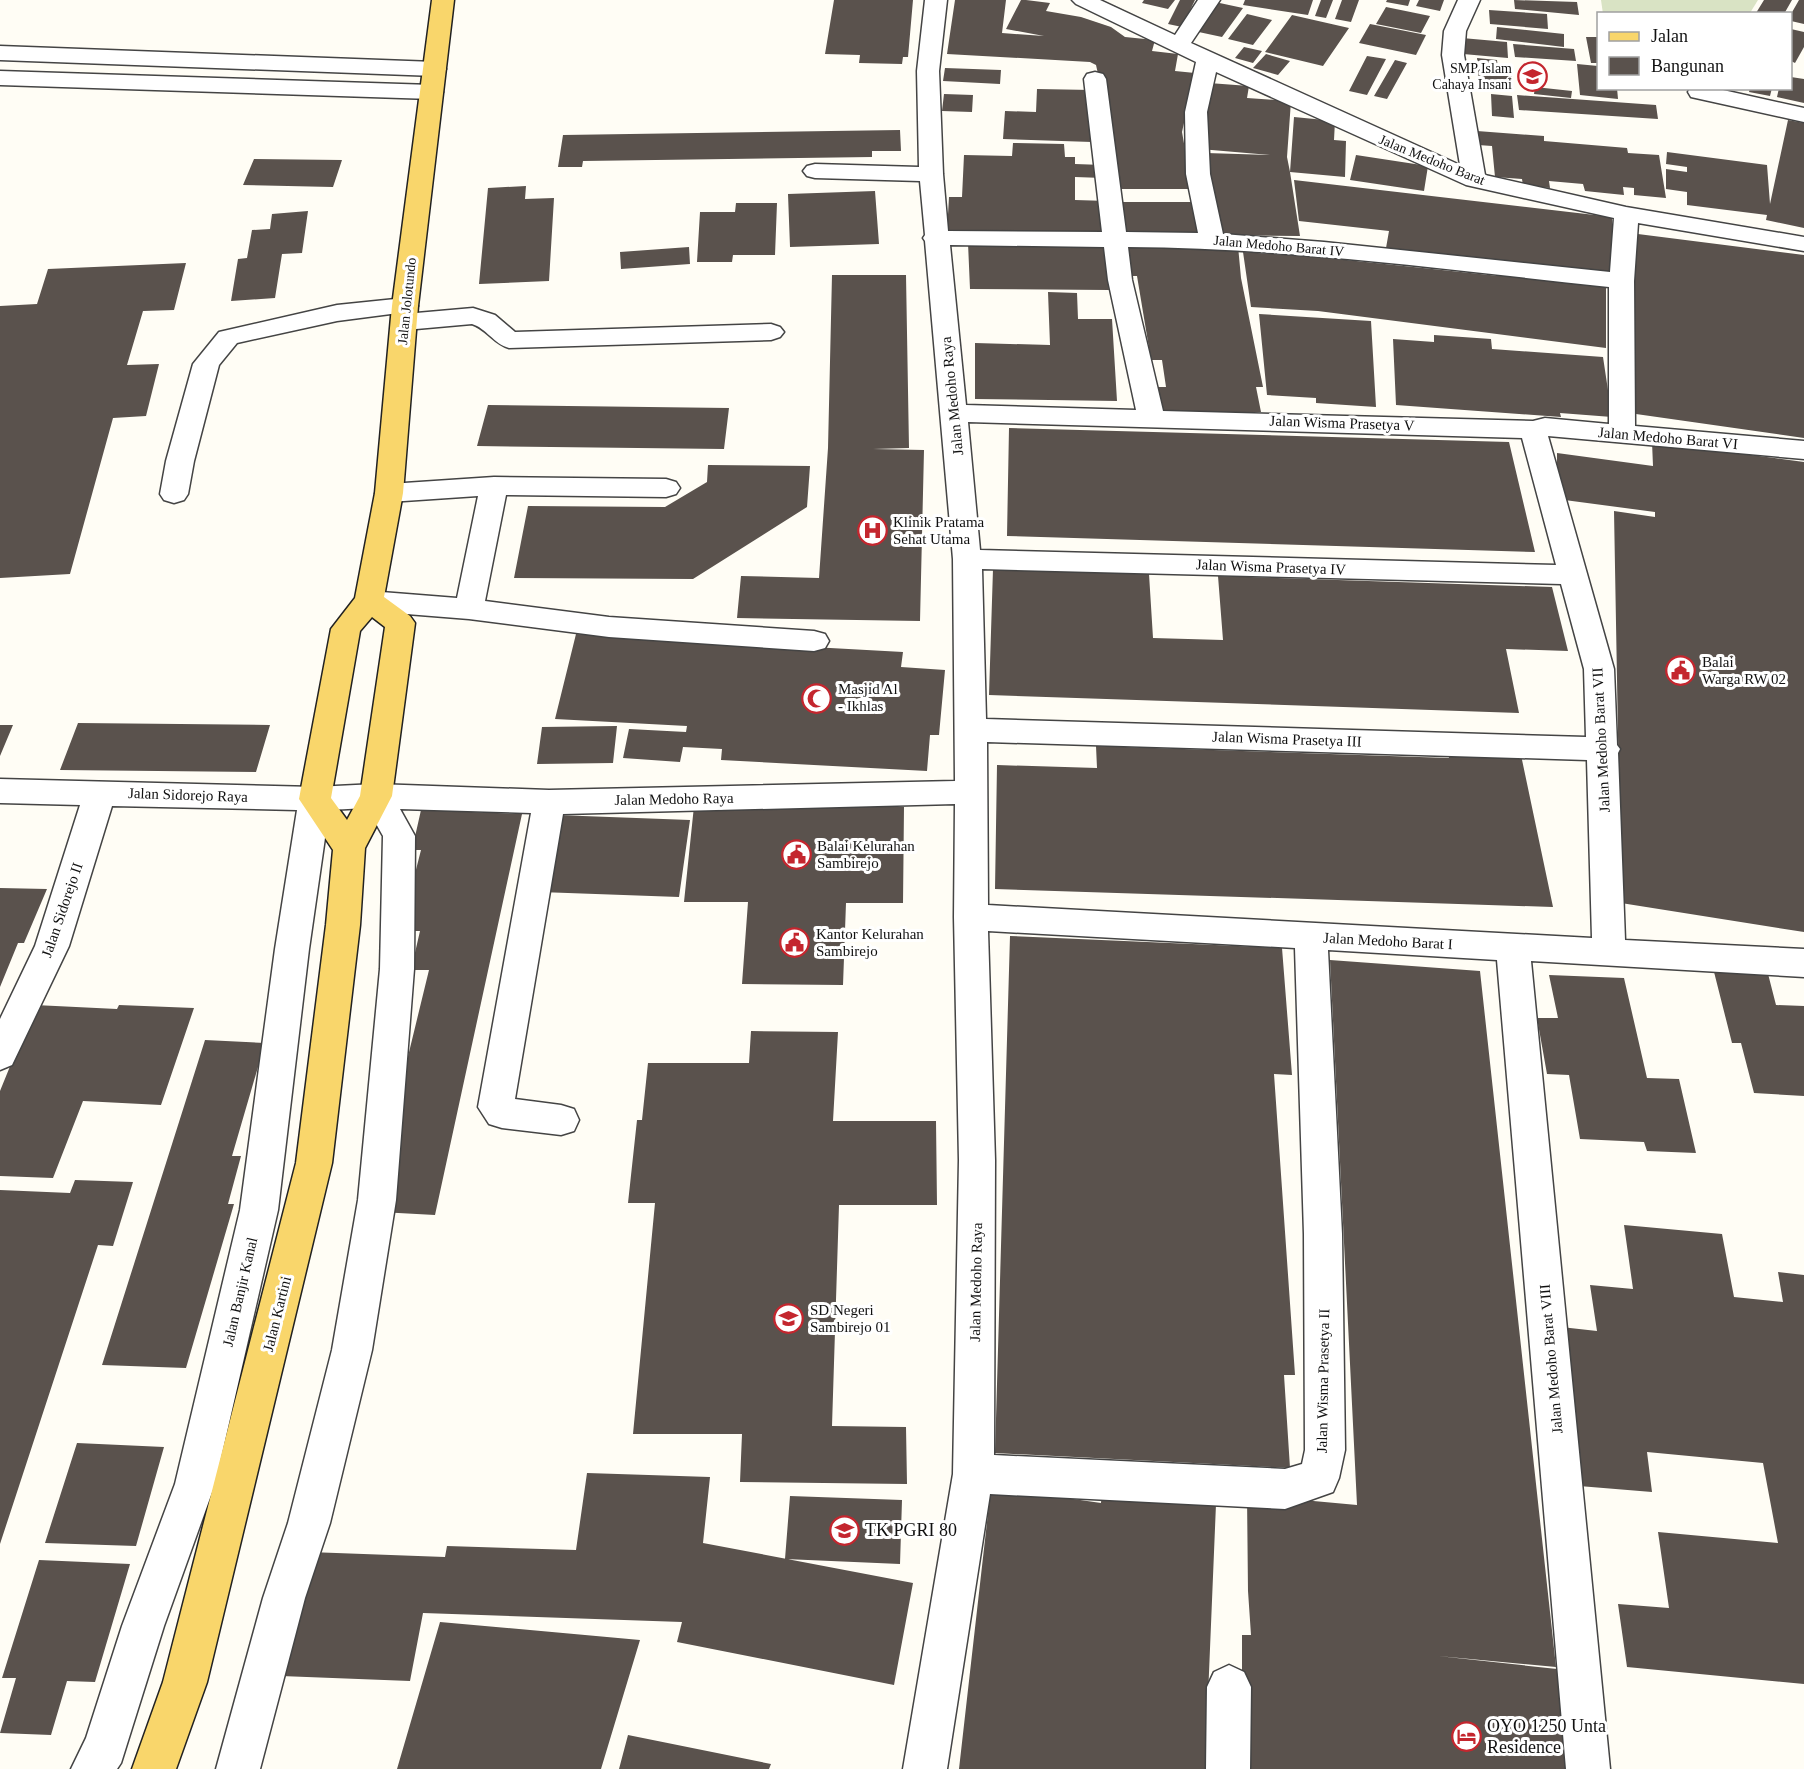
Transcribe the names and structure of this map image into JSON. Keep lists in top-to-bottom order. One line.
{"streets":{"main road":["Jalan Jolotundo","Jalan Kartini"],"street":["Jalan Medoho Barat","Jalan Medoho Barat IV","Jalan Medoho Raya","Jalan Wisma Prasetya V","Jalan Medoho Barat VI","Jalan Wisma Prasetya IV","Jalan Wisma Prasetya III","Jalan Medoho Barat VII","Jalan Sidorejo Raya","Jalan Sidorejo II","Jalan Medoho Barat I","Jalan Banjir Kanal","Jalan Medoho Barat VIII","Jalan Wisma Prasetya II"]},"crossings":[["Jalan Medoho Barat IV","Jalan Medoho Raya"],["Jalan Jolotundo","Jalan Sidorejo Raya"],["Jalan Jolotundo","Jalan Banjir Kanal"],["Jalan Medoho Raya","Jalan Wisma Prasetya V"],["Jalan Medoho Raya","Jalan Wisma Prasetya IV"],["Jalan Medoho Raya","Jalan Wisma Prasetya III"],["Jalan Medoho Raya","Jalan Sidorejo Raya"],["Jalan Medoho Raya","Jalan Medoho Barat I"],["Jalan Medoho Raya","Jalan Wisma Prasetya II"],["Jalan Wisma Prasetya V","Jalan Medoho Barat VI"],["Jalan Wisma Prasetya V","Jalan Medoho Barat VII"],["Jalan Medoho Barat VI","Jalan Medoho Barat VII"],["Jalan Wisma Prasetya IV","Jalan Medoho Barat VII"],["Jalan Wisma Prasetya III","Jalan Medoho Barat VII"],["Jalan Medoho Barat VII","Jalan Medoho Barat I"],["Jalan Sidorejo Raya","Jalan Sidorejo II"],["Jalan Sidorejo Raya","Jalan Banjir Kanal"],["Jalan Medoho Barat I","Jalan Medoho Barat VIII"],["Jalan Medoho Barat I","Jalan Wisma Prasetya II"]],"places":{"school or university":["SMP Islam Cahaya Insani","SD Negeri Sambirejo 01","TK PGRI 80"],"hospital":["Klinik Pratama Sehat Utama"],"public building":["Balai Warga RW 02","Balai Kelurahan Sambirejo","Kantor Kelurahan Sambirejo"],"mosque":["Masjid Al - Ikhlas"],"hotel":["OYO 1250 Unta Residence"]},"legend":["Jalan","Bangunan"]}
